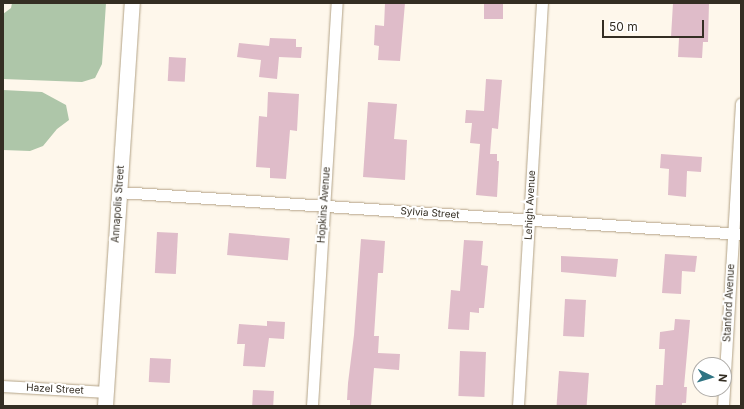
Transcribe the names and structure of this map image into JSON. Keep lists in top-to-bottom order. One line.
{"streets":{"street":["Annapolis Street","Hopkins Avenue","Lehigh Avenue","Sylvia Street","Stanford Avenue","Hazel Street"]},"crossings":[["Annapolis Street","Sylvia Street"],["Annapolis Street","Hazel Street"],["Hopkins Avenue","Sylvia Street"],["Lehigh Avenue","Sylvia Street"],["Sylvia Street","Stanford Avenue"]],"scale_bar":"50 m","north":"right"}
